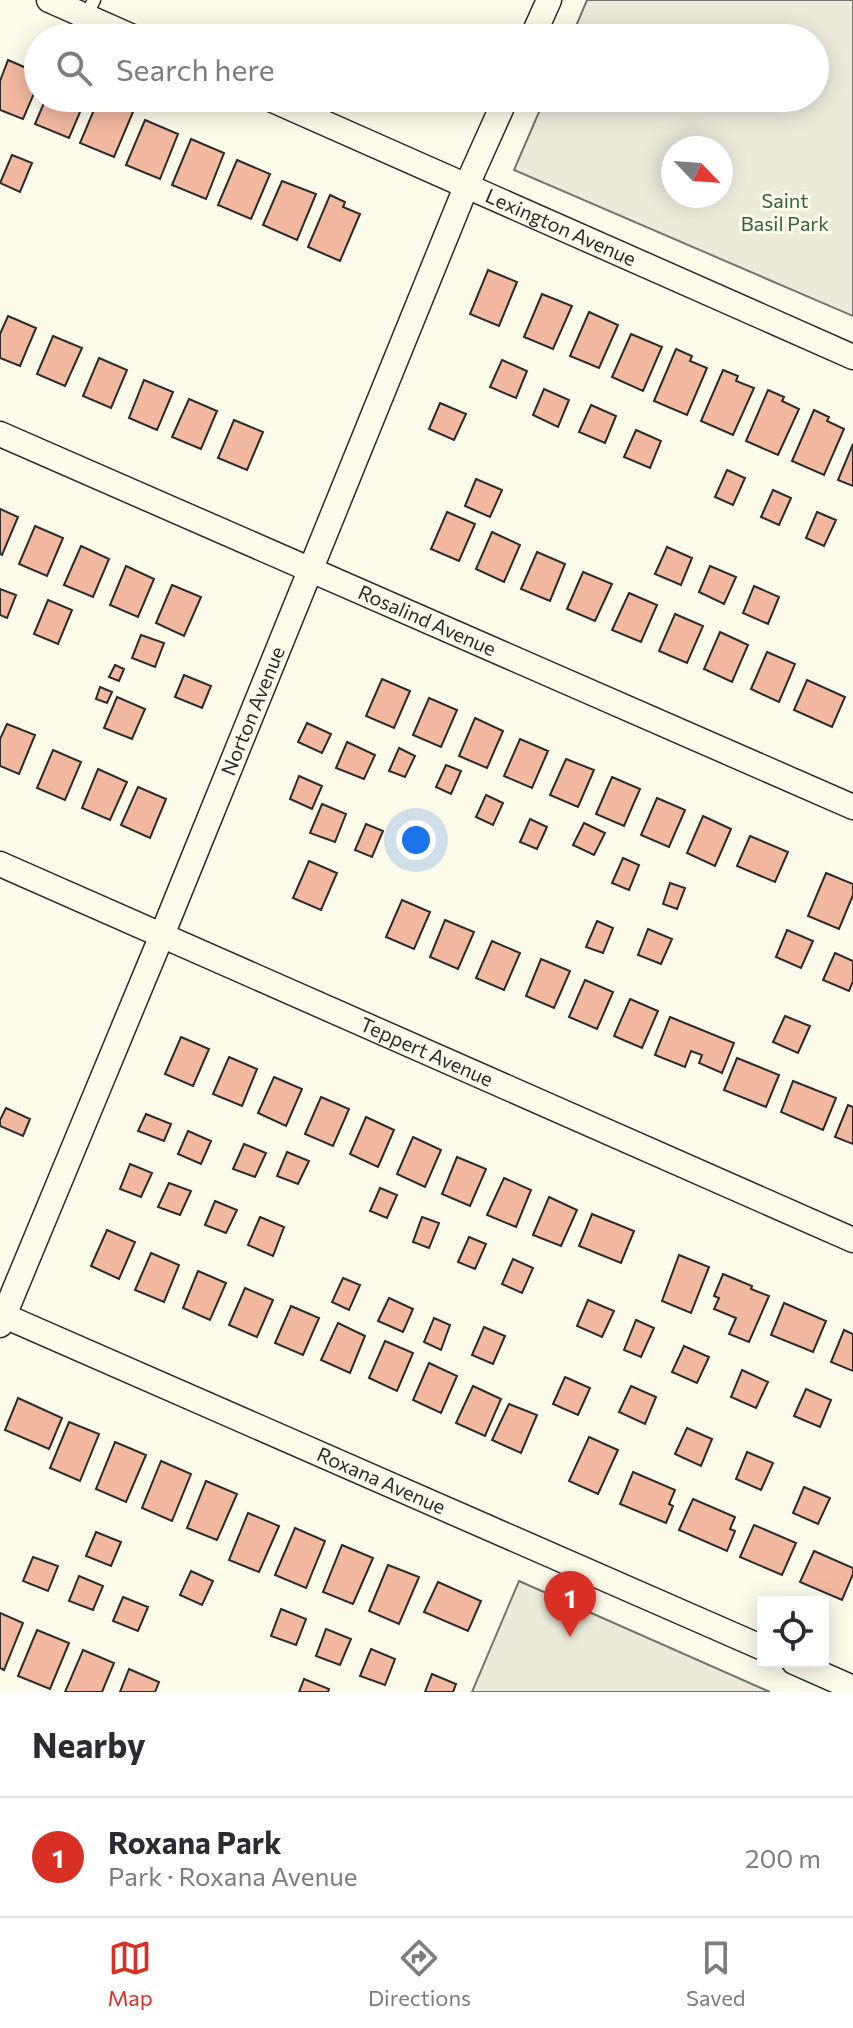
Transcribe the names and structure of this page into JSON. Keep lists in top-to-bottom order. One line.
{"streets":{"street":["Lexington Avenue","Rosalind Avenue","Norton Avenue","Teppert Avenue","Roxana Avenue"]},"crossings":[["Lexington Avenue","Norton Avenue"],["Rosalind Avenue","Norton Avenue"],["Norton Avenue","Teppert Avenue"],["Norton Avenue","Roxana Avenue"]],"parks":["Saint Basil Park"],"north":"bottom right","page":{"search":"Search here","pins":"1","heading":"Nearby","list":[{"mark":"1","name":"Roxana Park","note":"Park · Roxana Avenue","value":"200 m"}],"nav":["Map","Directions","Saved"]}}
